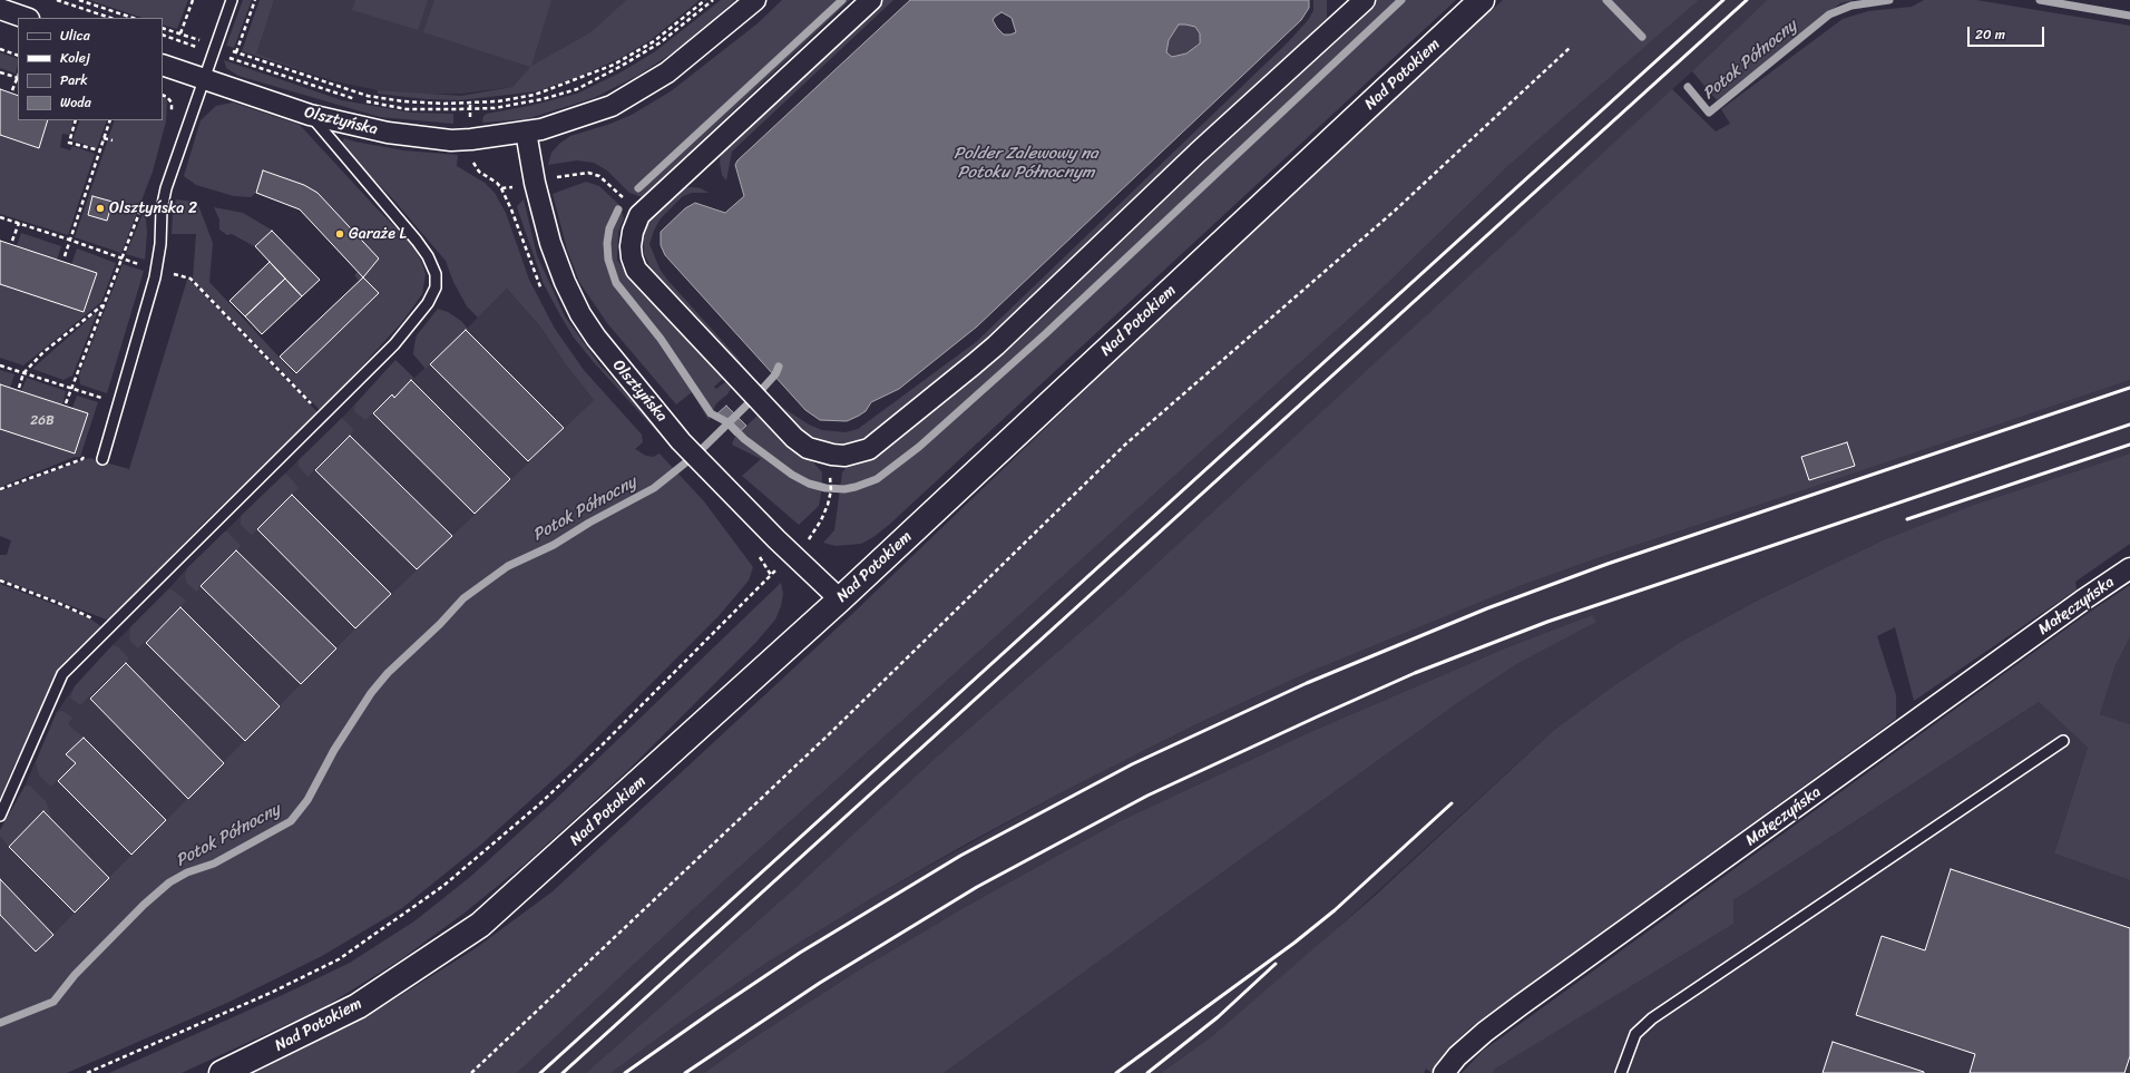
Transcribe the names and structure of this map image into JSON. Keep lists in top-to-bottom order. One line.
{"streets":{"main road":["Nad Potokiem"],"street":["Olsztyńska","Małęczyńska"]},"crossings":[["Nad Potokiem","Olsztyńska"]],"water":["Potok Północny","Polder Zalewowy na Potoku Północnym"],"places":["Olsztyńska 2","Garaże L"],"house_numbers":["26B"],"legend":["Ulica","Kolej","Park","Woda"],"scale_bar":"20 m"}
